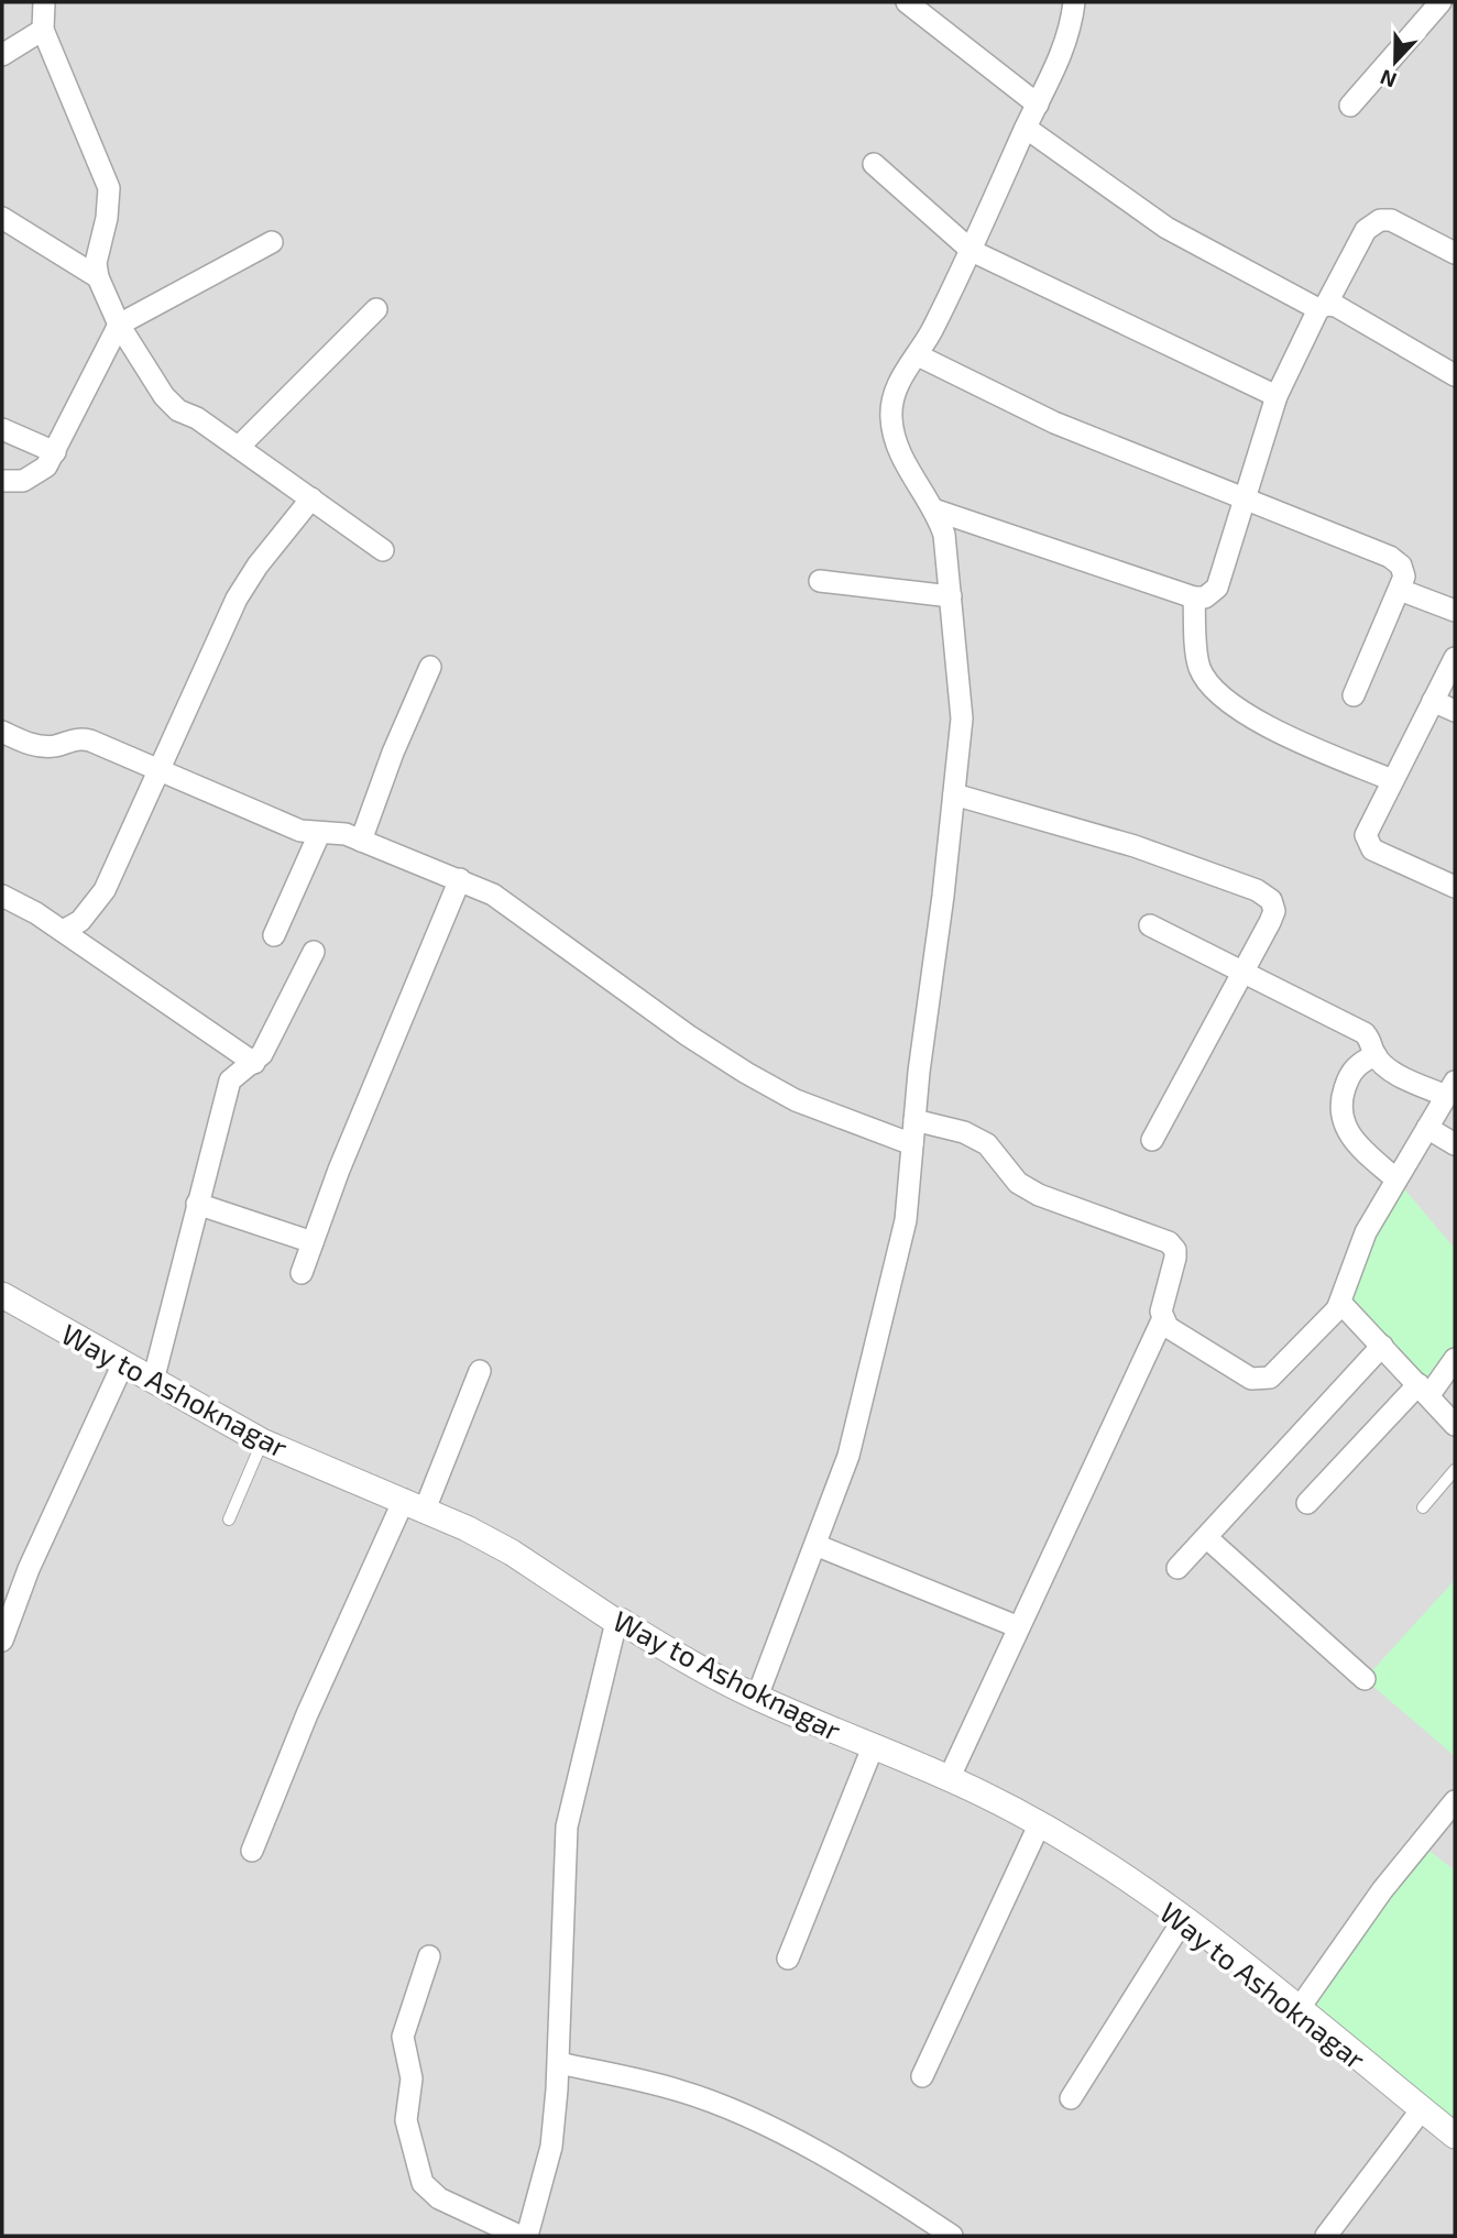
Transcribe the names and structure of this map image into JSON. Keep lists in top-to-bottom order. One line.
{"streets":{"street":["Way to Ashoknagar"]},"north":"bottom"}
